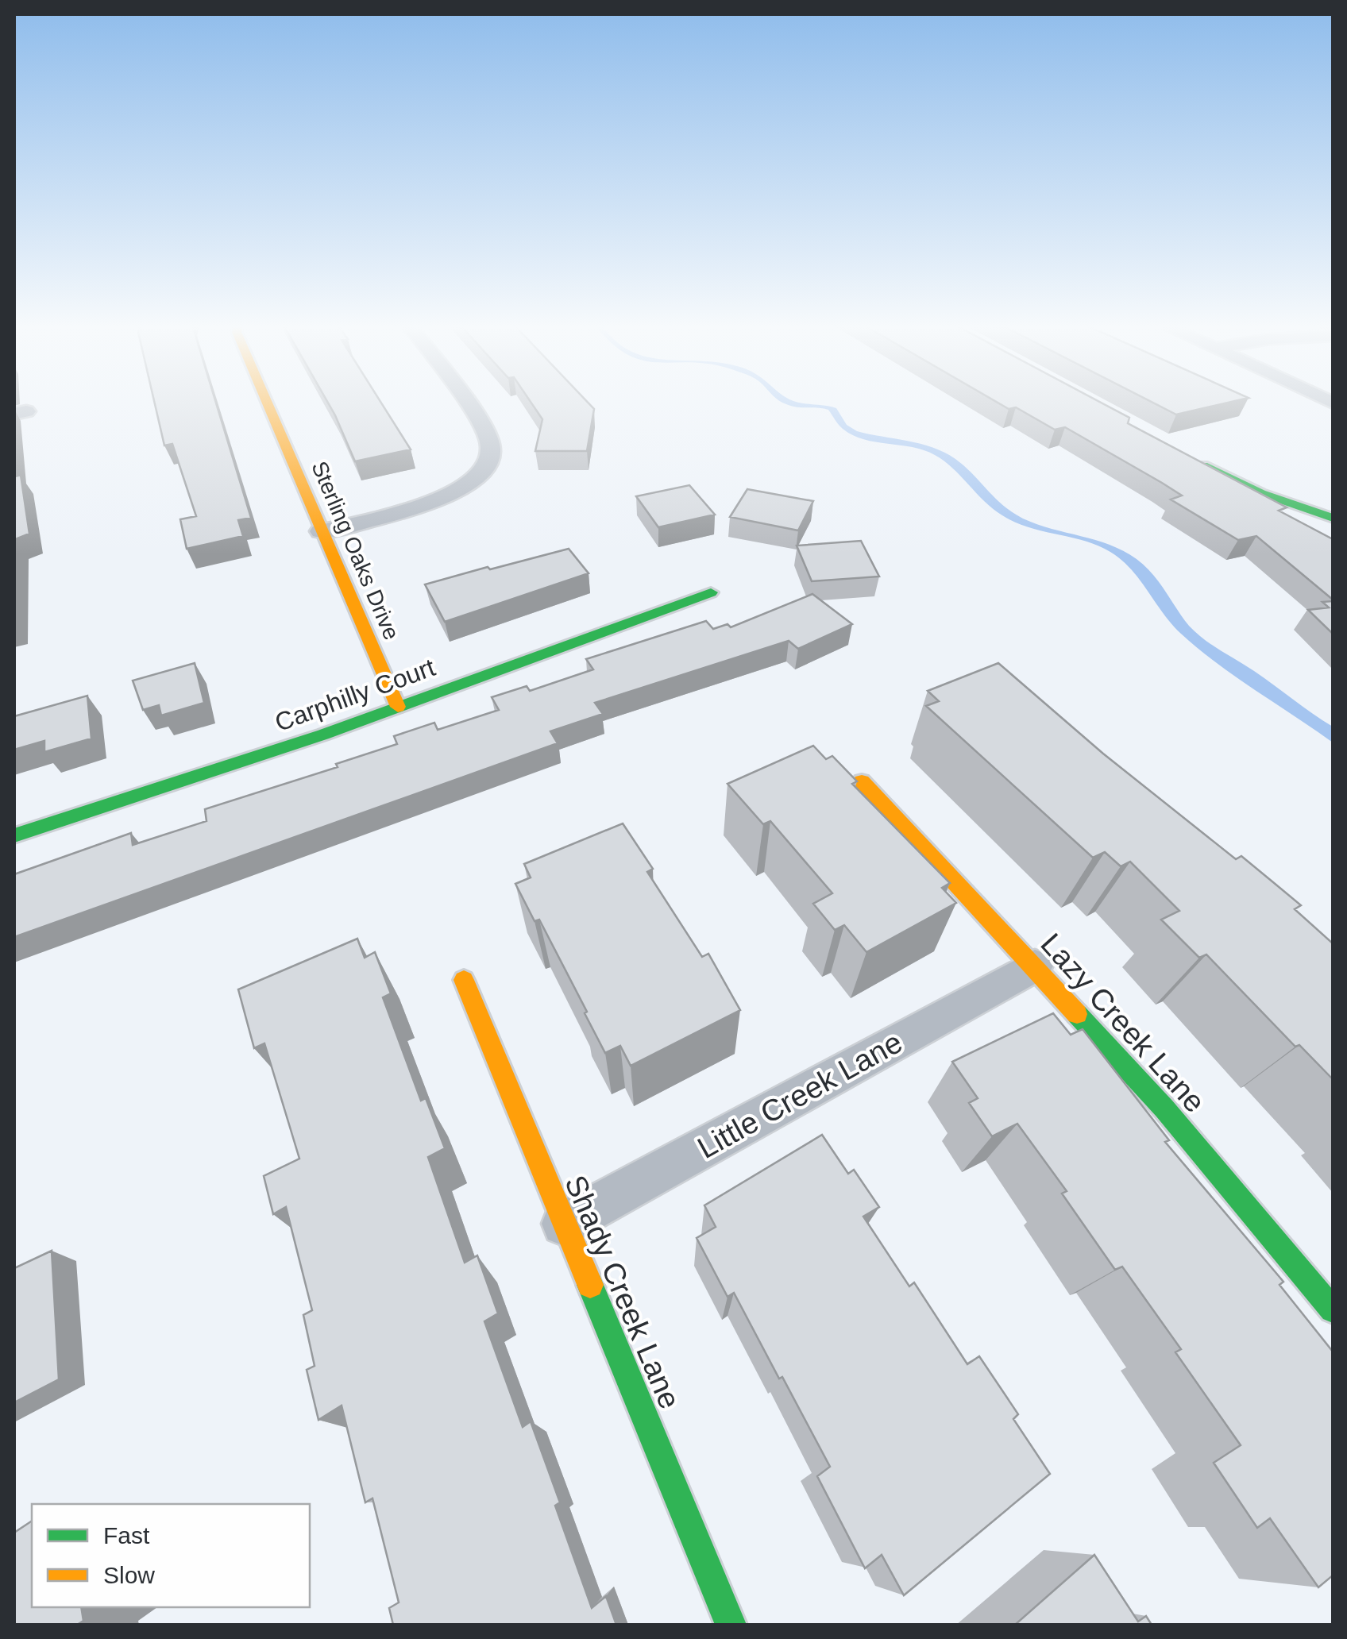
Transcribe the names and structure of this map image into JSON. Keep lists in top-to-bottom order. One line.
{"streets":{"street":["Sterling Oaks Drive","Carphilly Court","Lazy Creek Lane","Little Creek Lane","Shady Creek Lane"]},"crossings":[["Sterling Oaks Drive","Carphilly Court"],["Lazy Creek Lane","Little Creek Lane"],["Little Creek Lane","Shady Creek Lane"]],"legend":["Fast","Slow"]}
